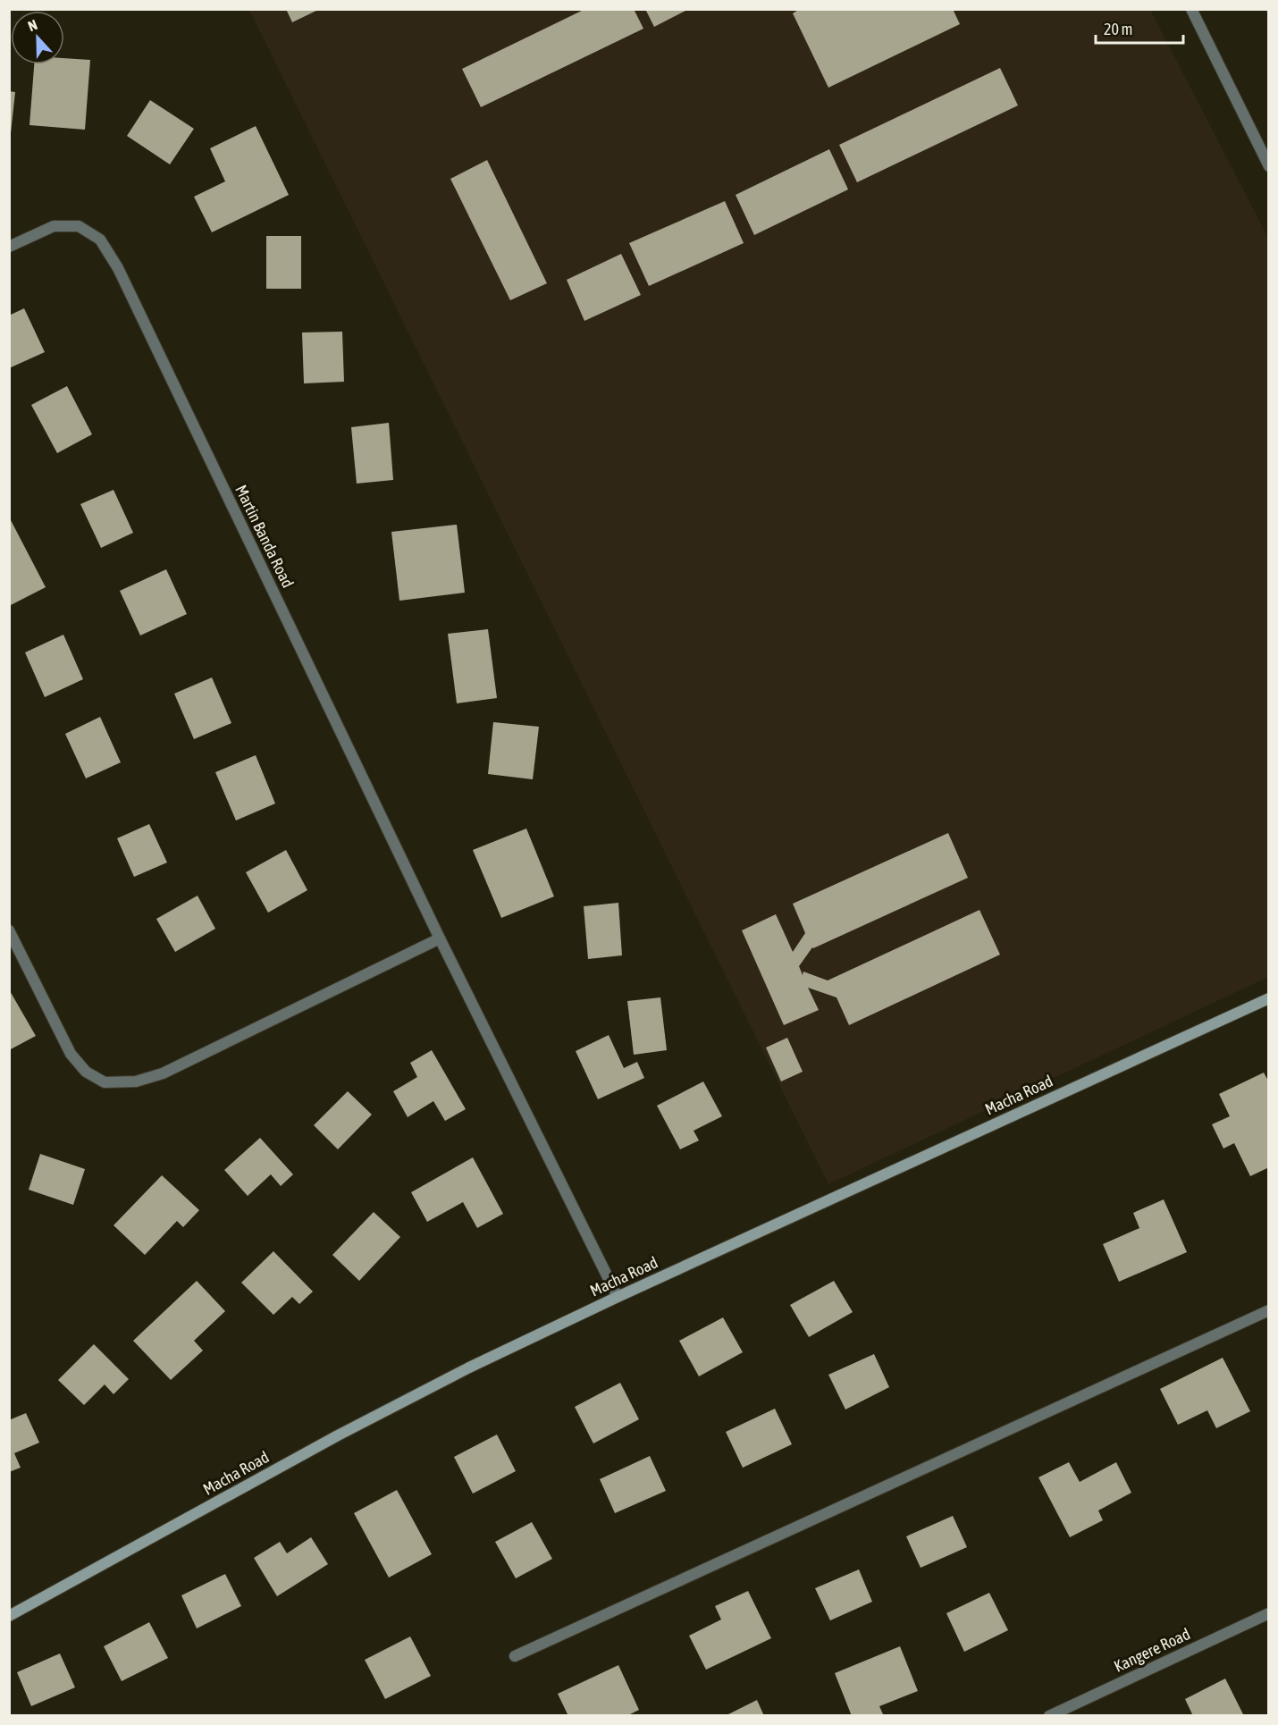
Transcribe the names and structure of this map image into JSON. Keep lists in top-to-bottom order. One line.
{"streets":{"main road":["Macha Road"],"street":["Martin Banda Road","Kangere Road"]},"crossings":[["Martin Banda Road","Macha Road"]],"scale_bar":"20 m","north":"top"}
